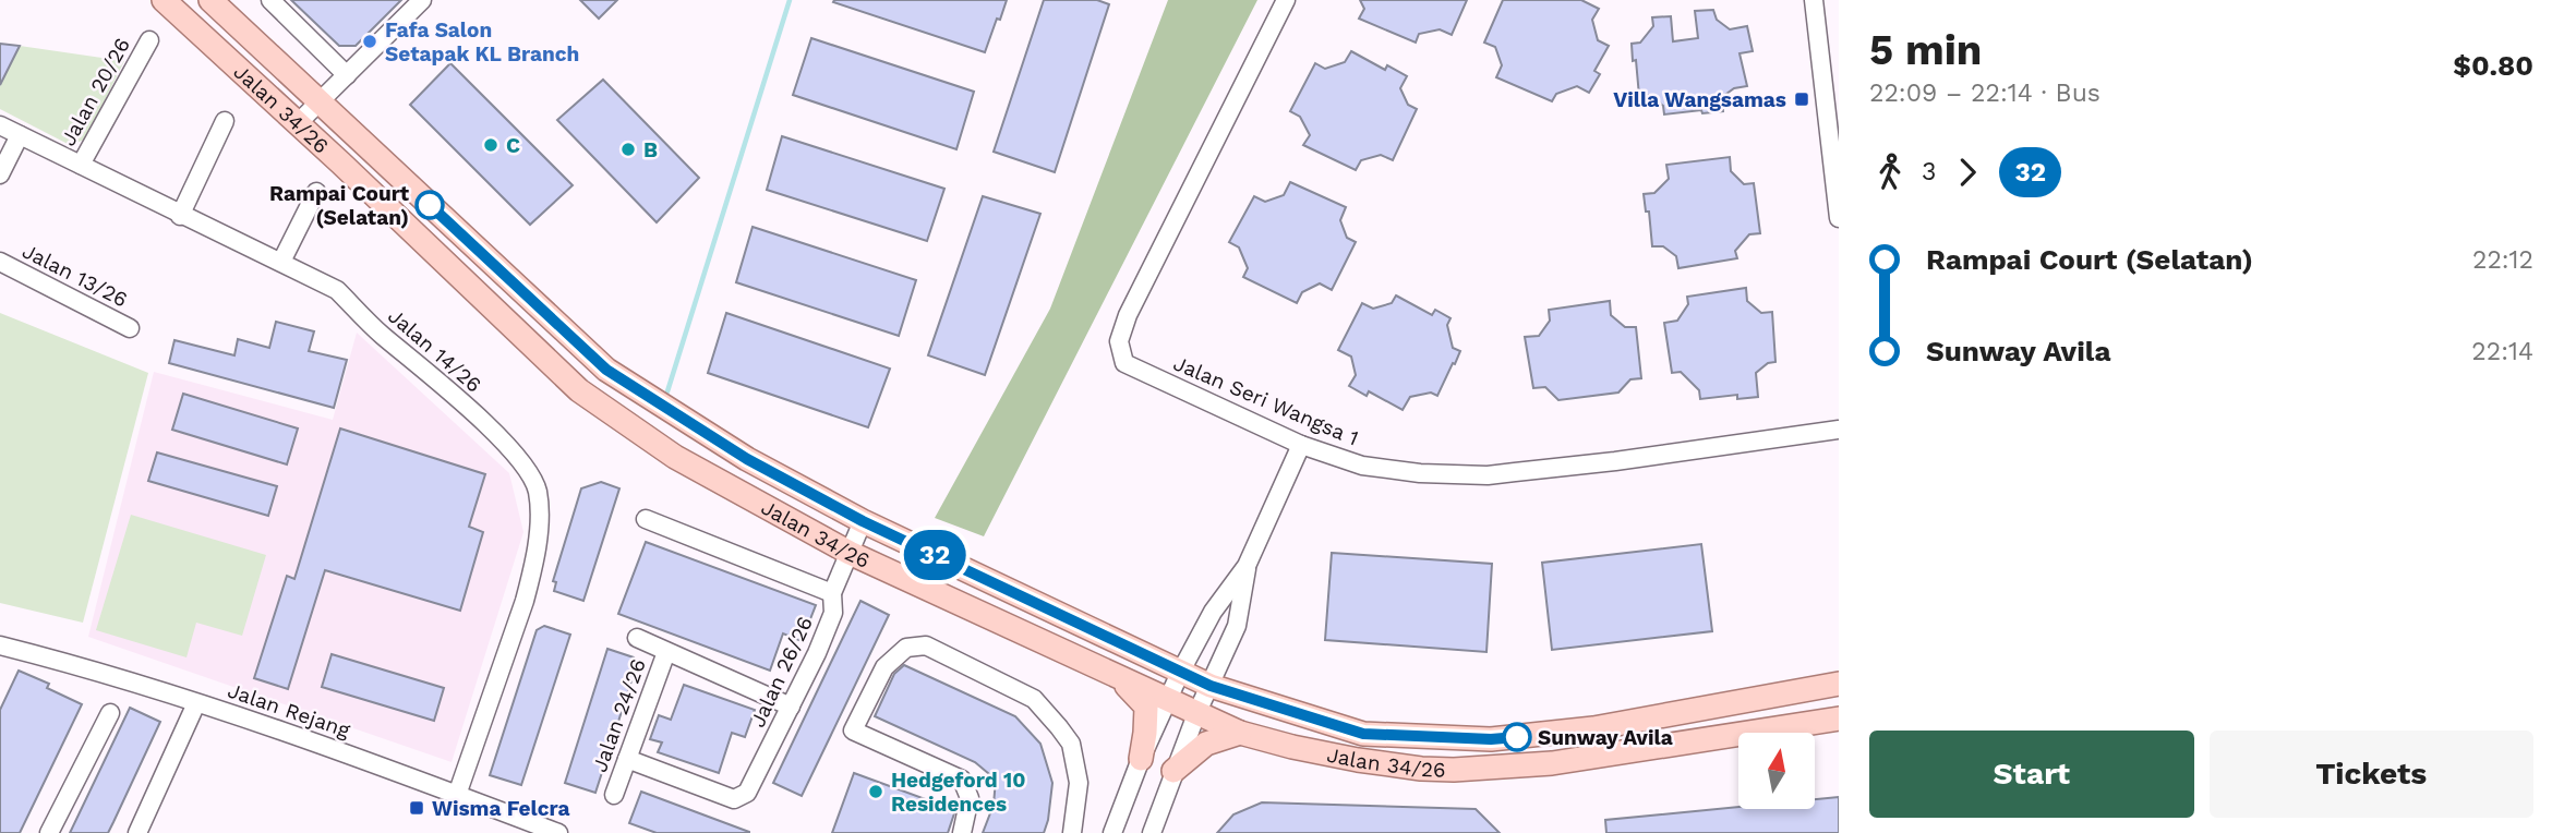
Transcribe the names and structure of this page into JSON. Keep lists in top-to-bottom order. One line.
{"streets":{"main road":["Jalan 34/26"],"street":["Jalan 20/26","Jalan 13/26","Jalan 14/26","Jalan Seri Wangsa 1","Jalan 26/26","Jalan Rejang","Jalan 24/26"]},"crossings":[["Jalan 20/26","Jalan 14/26"],["Jalan 34/26","Jalan 26/26"],["Jalan 14/26","Jalan Rejang"],["Jalan 26/26","Jalan 24/26"]],"places":{"other":["Fafa Salon Setapak KL Branch","C","B","Rampai Court (Selatan)","Sunway Avila","Hedgeford 10 Residences"],"transit":["Villa Wangsamas","Wisma Felcra"]},"lines":["bus line 32"],"north":"top","page":{"on_map":"32","heading":["5 min","22:09 – 22:14 · Bus","$0.80"],"legs":["3","32"],"list":[{"name":"Rampai Court (Selatan)","value":"22:12"},{"name":"Sunway Avila","value":"22:14"}],"buttons":["Start","Tickets"]}}
